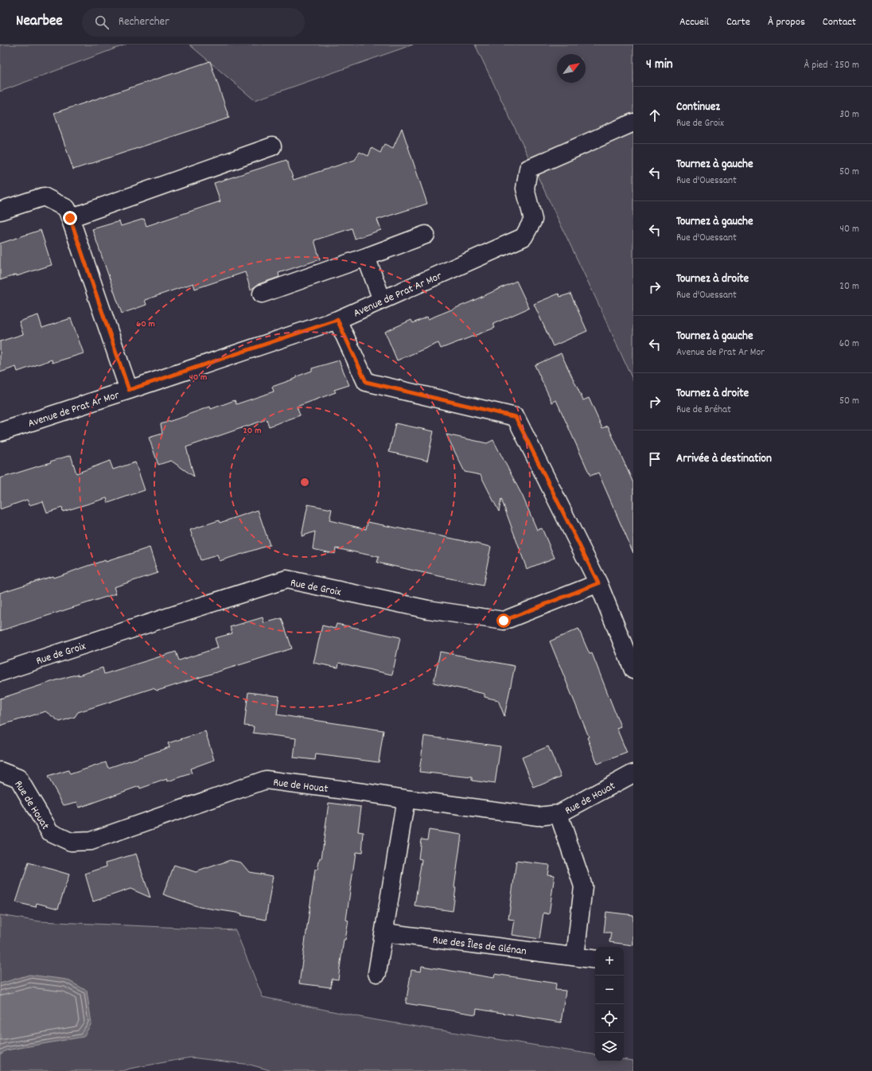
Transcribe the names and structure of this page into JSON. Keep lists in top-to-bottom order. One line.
{"streets":{"street":["Avenue de Prat Ar Mor","Rue de Groix","Rue de Houat","Rue des Îles de Glénan"]},"north":"top right","page":{"header":"Nearbee","search":"Rechercher","nav":["Accueil","Carte","À propos","Contact"],"heading":["4 min","À pied · 250 m"],"list":[["Continuez","Rue de Groix","30 m"],["Tournez à gauche","Rue d'Ouessant","50 m"],["Tournez à gauche","Rue d'Ouessant","40 m"],["Tournez à droite","Rue d'Ouessant","20 m"],["Tournez à gauche","Avenue de Prat Ar Mor","60 m"],["Tournez à droite","Rue de Bréhat","50 m"],"Arrivée à destination"],"map_buttons":["+","−"]},"rings":["60 m","40 m","20 m"]}
